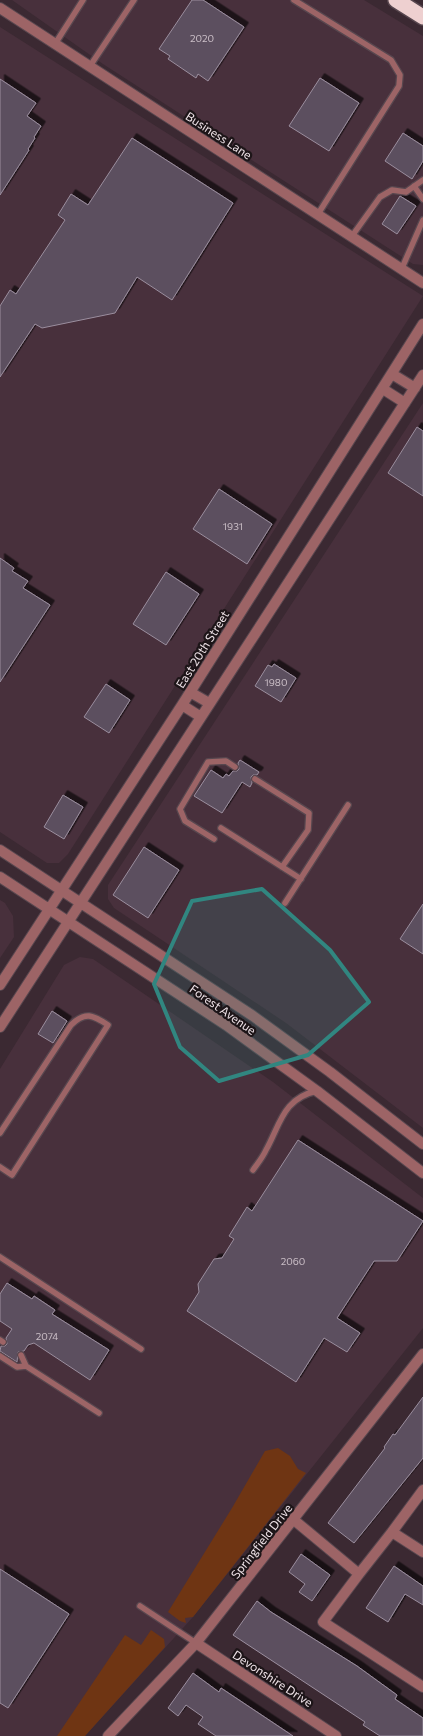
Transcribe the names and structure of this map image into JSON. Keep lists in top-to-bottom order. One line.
{"streets":{"street":["Business Lane","East 20th Street","Forest Avenue","Springfield Drive","Devonshire Drive"]},"crossings":[["East 20th Street","Forest Avenue"],["Springfield Drive","Devonshire Drive"]],"house_numbers":["2020","1931","1980","2060","2074"]}
